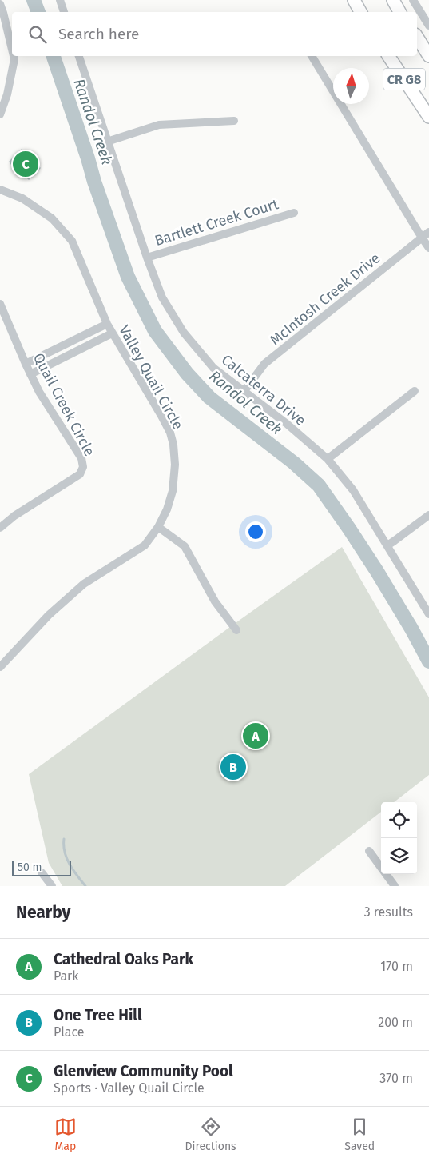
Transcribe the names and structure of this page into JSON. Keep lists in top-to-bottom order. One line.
{"streets":{"main road":["CR G8"],"street":["Bartlett Creek Court","McIntosh Creek Drive","Valley Quail Circle","Calcaterra Drive","Quail Creek Circle"]},"crossings":[["Bartlett Creek Court","Calcaterra Drive"],["McIntosh Creek Drive","Calcaterra Drive"]],"water":["Randol Creek"],"scale_bar":"50 m","north":"top","page":{"search":"Search here","pins":["C","A","B"],"scale":"50 m","heading":["Nearby","3 results"],"list":[{"mark":"A","name":"Cathedral Oaks Park","note":"Park","value":"170 m"},{"mark":"B","name":"One Tree Hill","note":"Place","value":"200 m"},{"mark":"C","name":"Glenview Community Pool","note":"Sports · Valley Quail Circle","value":"370 m"}],"nav":["Map","Directions","Saved"]}}
